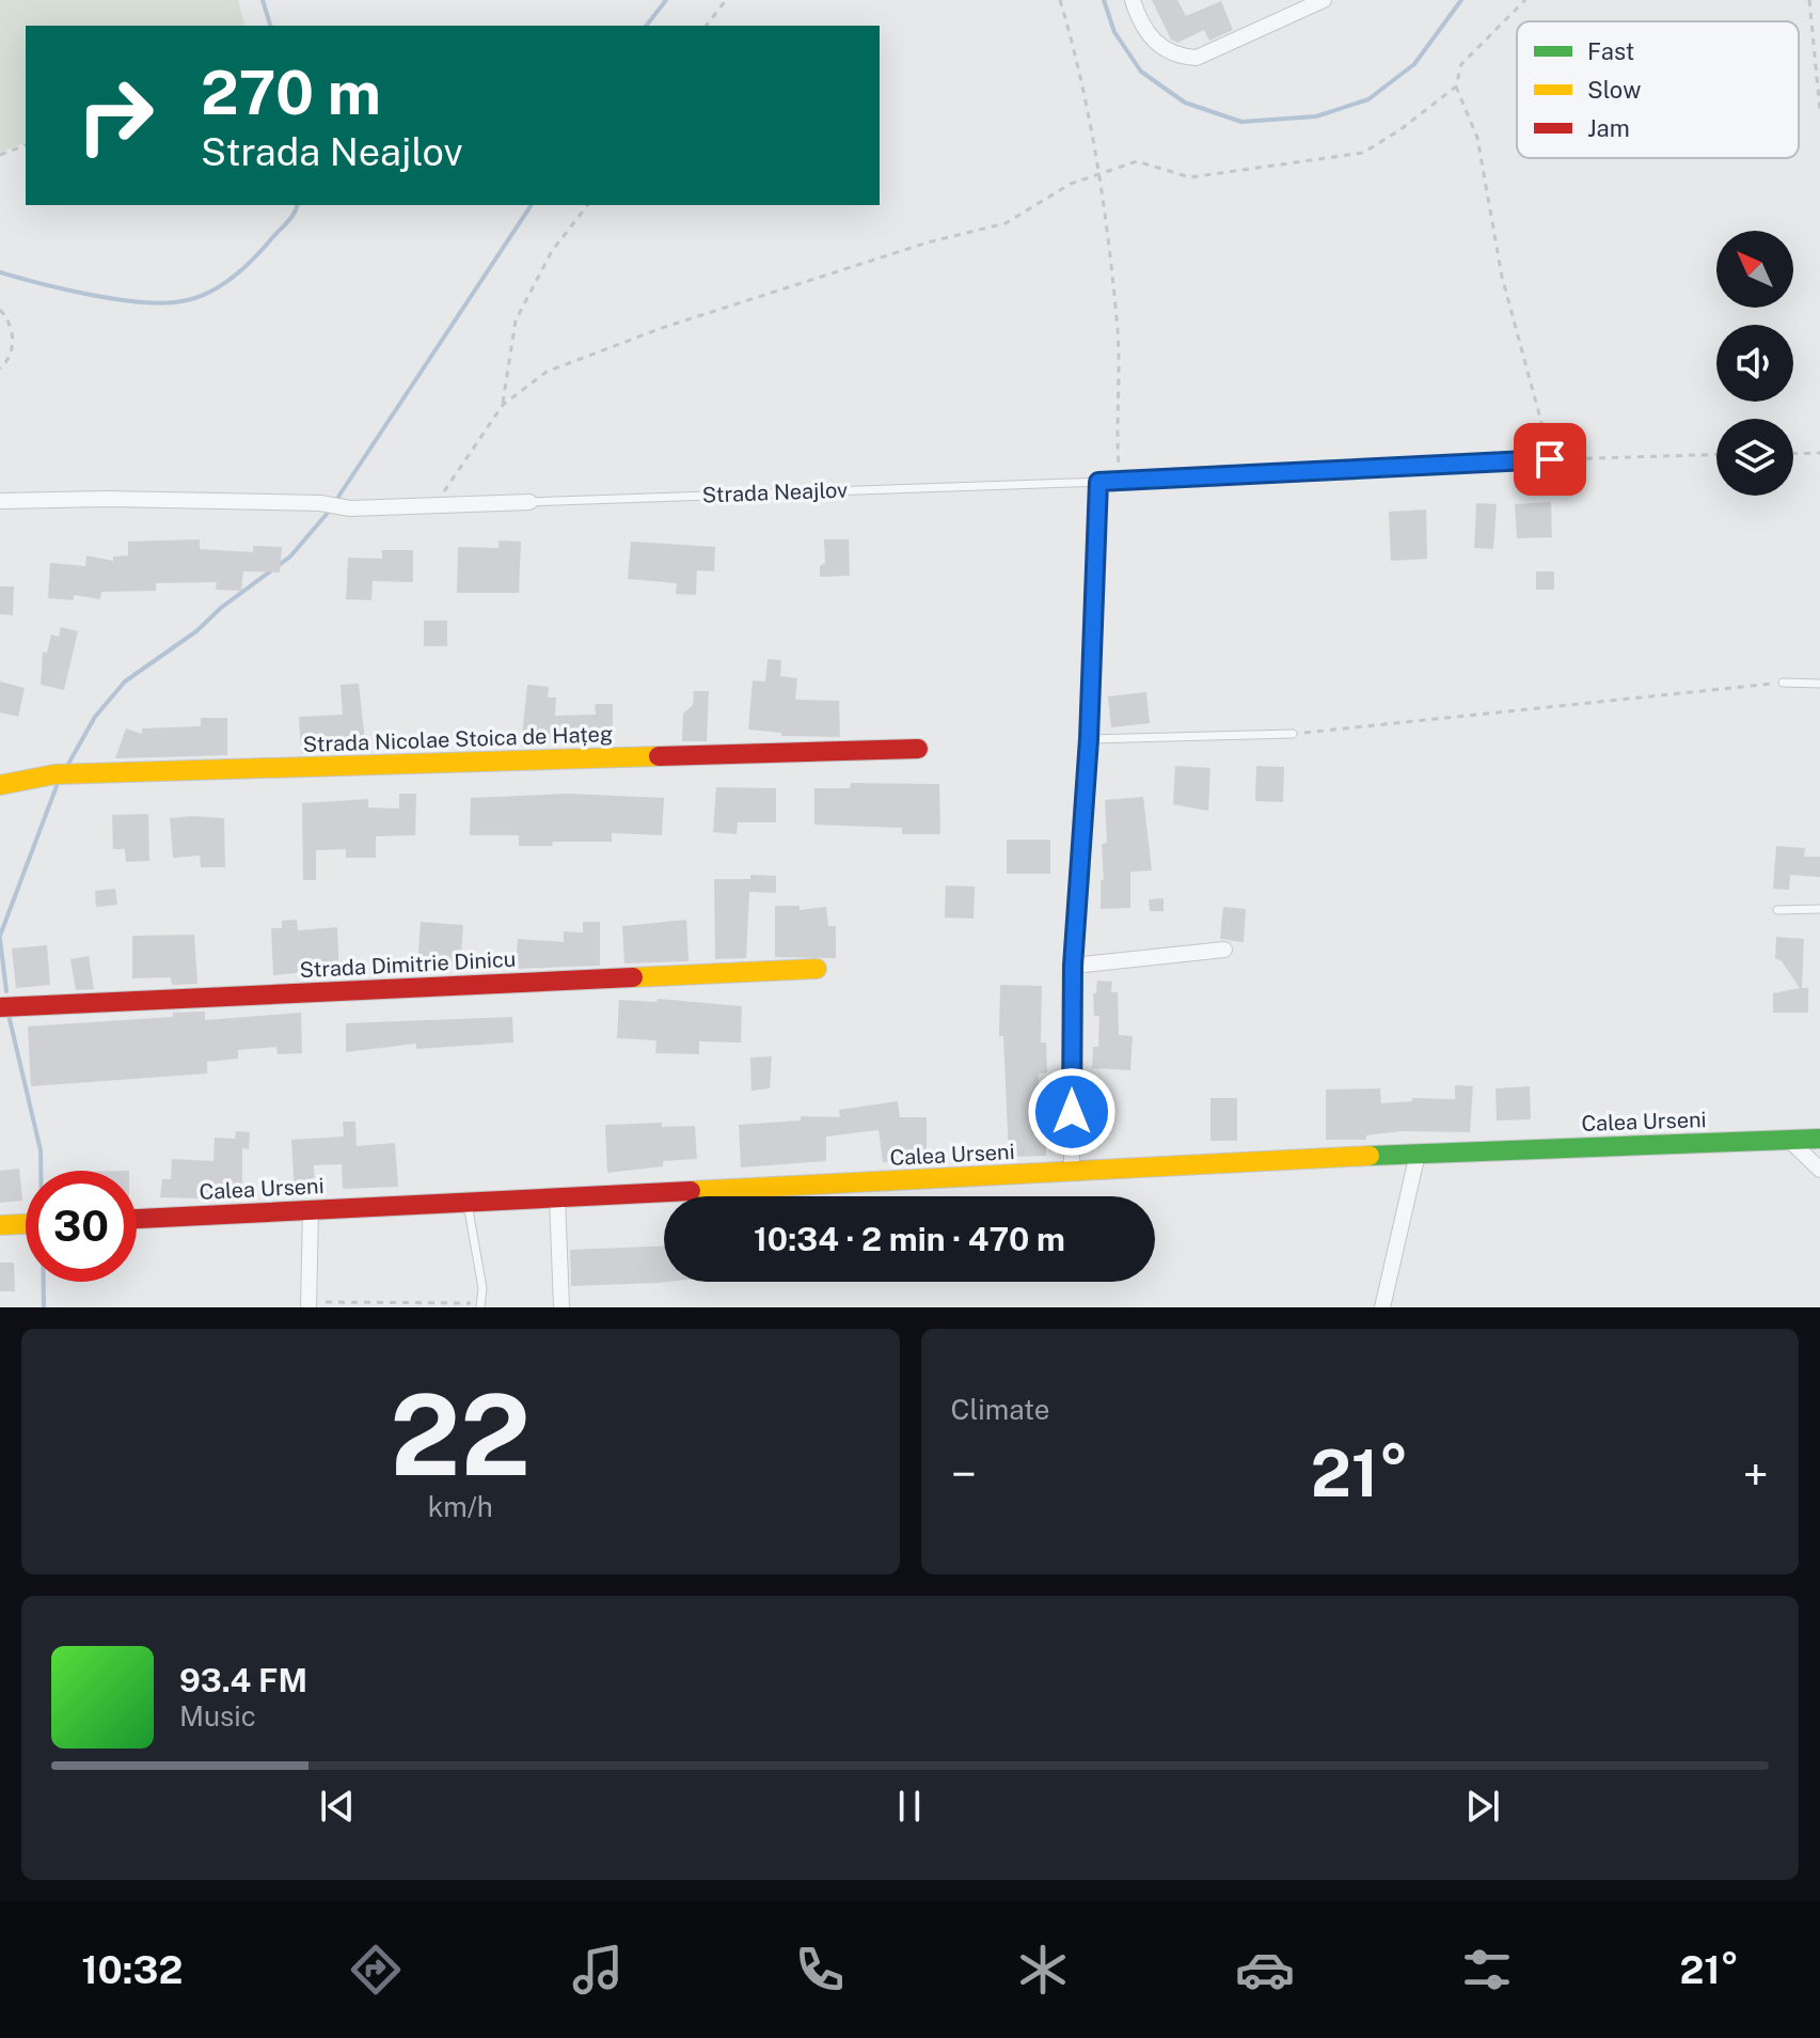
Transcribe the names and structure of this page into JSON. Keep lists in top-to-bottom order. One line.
{"streets":{"street":["Strada Neajlov","Strada Nicolae Stoica de Hațeg","Strada Dimitrie Dinicu","Calea Urseni"]},"legend":["Fast","Slow","Jam"],"north":"top left","page":{"turn":["270 m","Strada Neajlov"],"limit":"30","trip":"10:34 · 2 min · 470 m","tile":[["22","km/h"],"Climate"],"heat":["−","21°","+"],"song":["93.4 FM","Music"],"tabs":["10:32","21°"]}}
